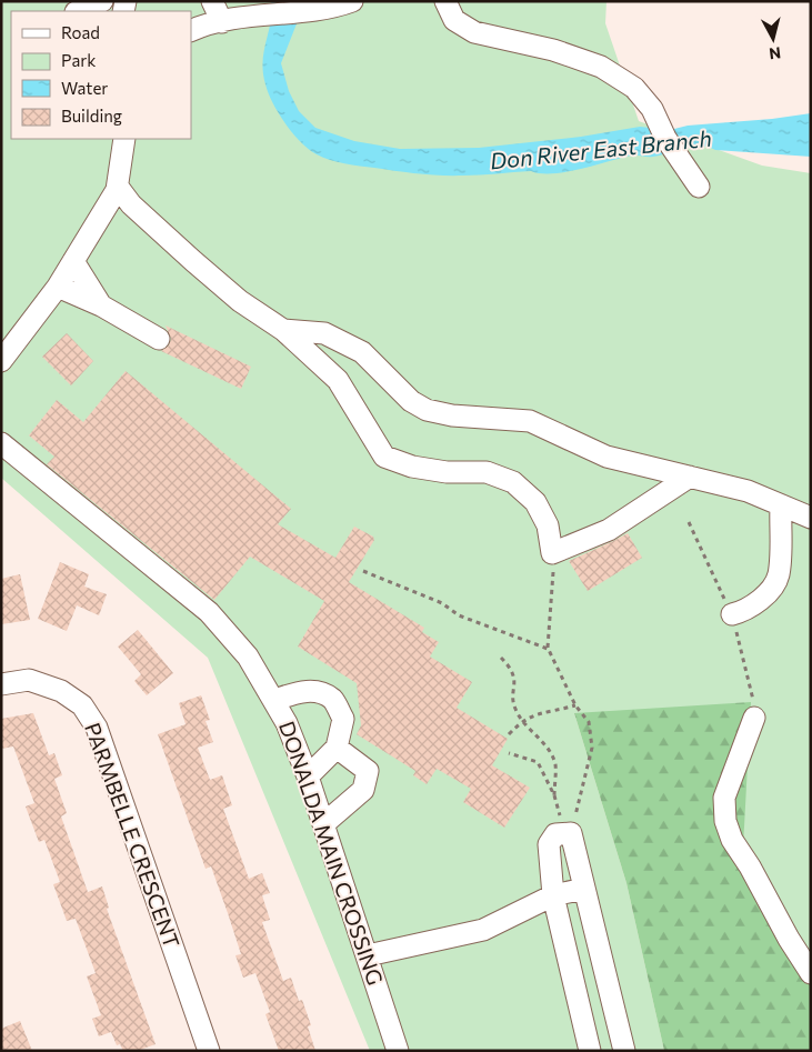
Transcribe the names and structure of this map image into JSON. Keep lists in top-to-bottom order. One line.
{"streets":{"street":["PARMBELLE CRESCENT","DONALDA MAIN CROSSING"]},"water":["Don River East Branch"],"legend":["Road","Park","Water","Building"],"north":"bottom"}
